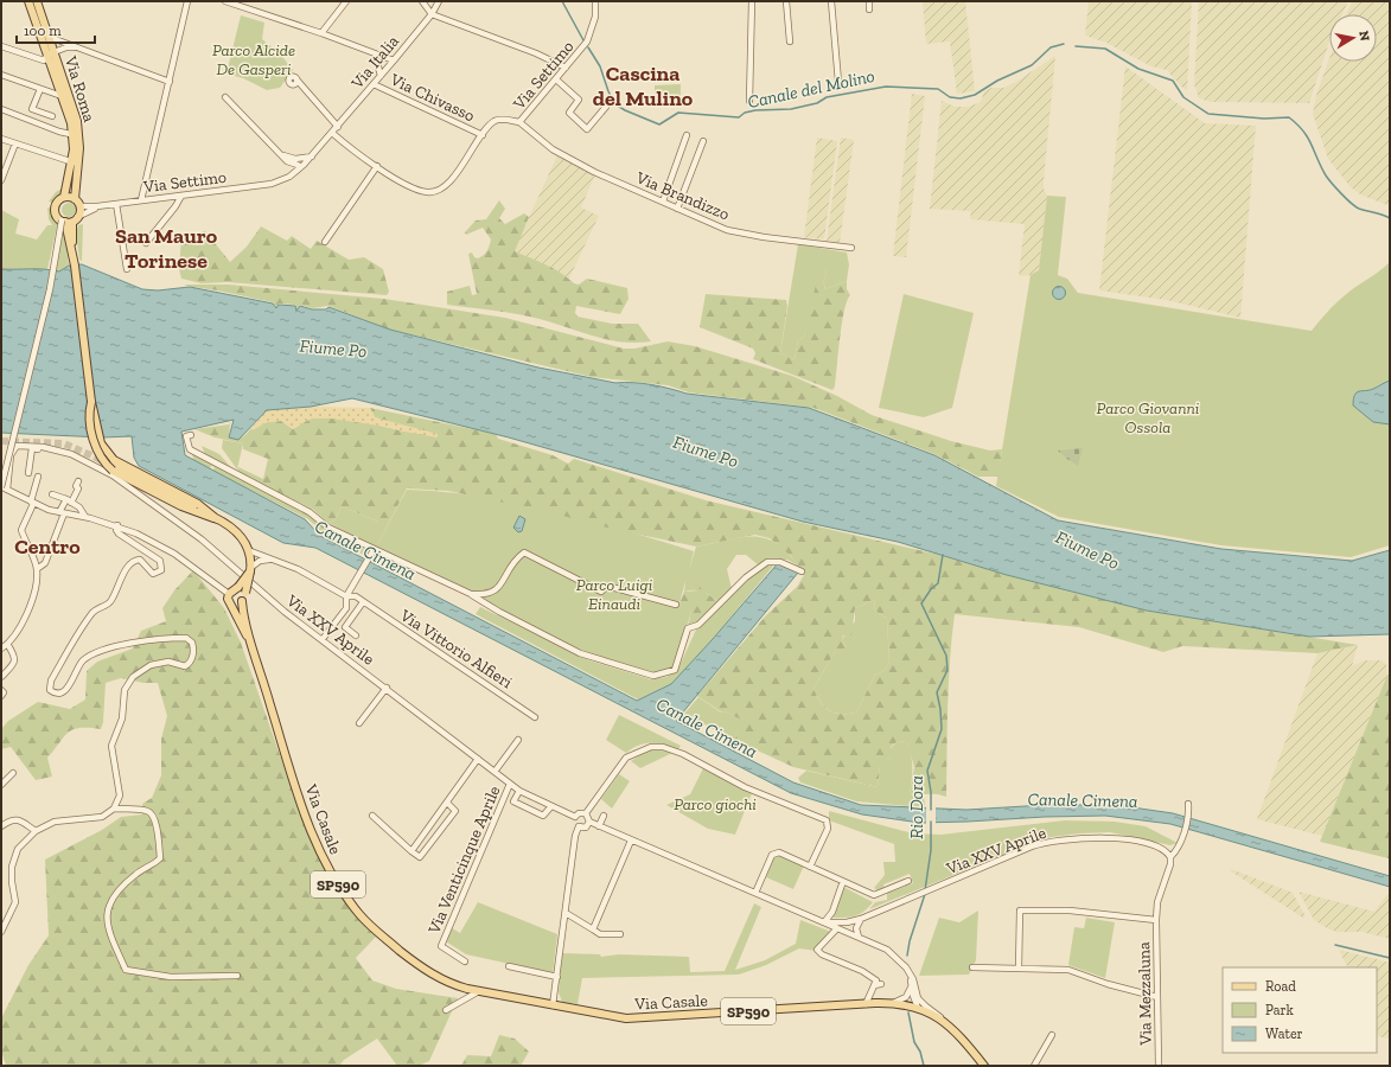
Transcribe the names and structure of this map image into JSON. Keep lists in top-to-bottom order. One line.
{"streets":{"main road":["Via Roma","Via Casale","SP590"],"street":["Via Italia","Via Settimo","Via Chivasso","Via Brandizzo","Via XXV Aprile","Via Vittorio Alfieri","Via Venticinque Aprile","Via Mezzaluna"]},"crossings":[["Via Italia","Via Settimo"],["Via Italia","Via Chivasso"],["Via Settimo","Via Chivasso"],["Via Settimo","Via Brandizzo"],["Via XXV Aprile","Via Casale"],["Via XXV Aprile","Via Venticinque Aprile"],["Via XXV Aprile","Via Mezzaluna"],["Via Casale","SP590"]],"districts":["Cascina del Mulino","San Mauro Torinese","Centro"],"water":["Canale del Molino","Fiume Po","Canale Cimena","Rio Dora"],"parks":["Parco Alcide De Gasperi","Parco Giovanni Ossola","Parco Luigi Einaudi","Parco giochi"],"legend":["Road","Park","Water"],"scale_bar":"100 m","north":"right"}
